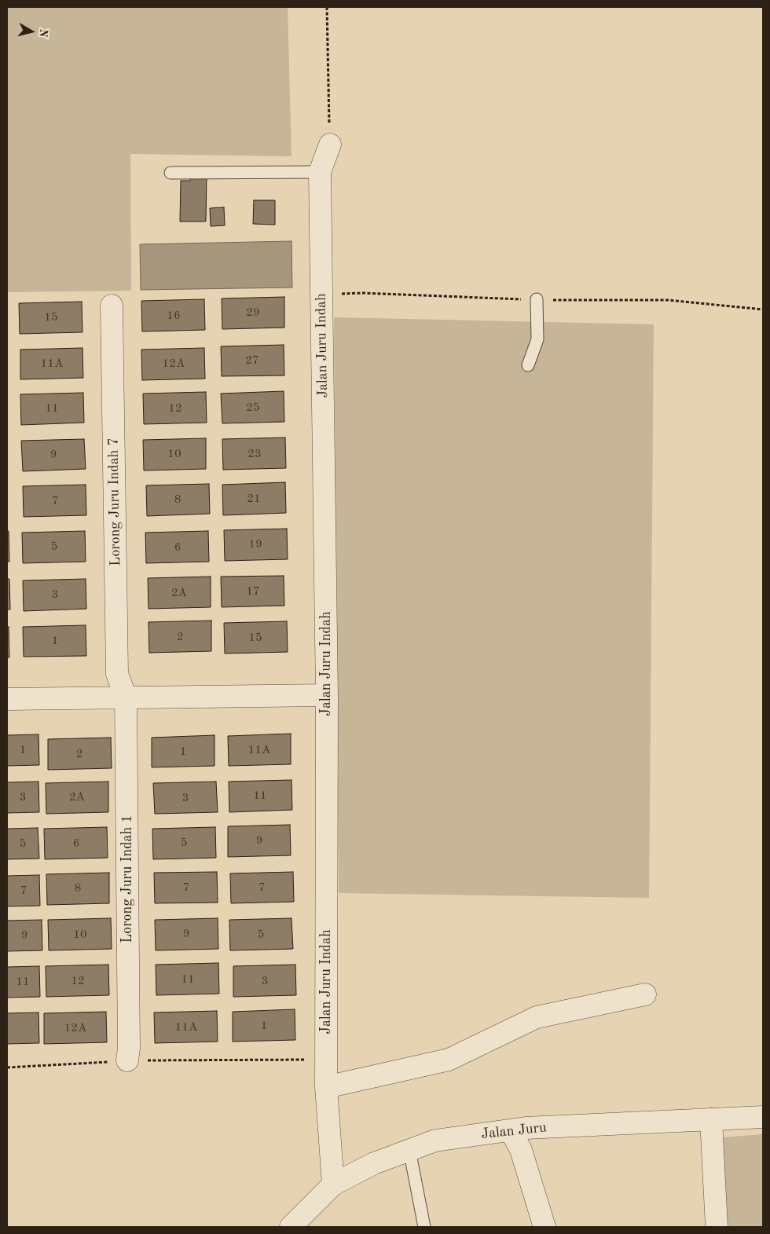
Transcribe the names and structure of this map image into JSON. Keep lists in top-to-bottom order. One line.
{"streets":{"street":["Jalan Juru Indah","Lorong Juru Indah 7","Lorong Juru Indah 1","Jalan Juru"]},"crossings":[["Jalan Juru Indah","Jalan Juru"],["Lorong Juru Indah 7","Lorong Juru Indah 1"]],"house_numbers":["29","16","15","27","11A","12A","25","11","12","10","23","9","21","8","7","19","5","6","17","2A","3","2","15","1","1","11A","1","2","11","3","2A","3","9","5","5","6","7","7","8","7","9","10","5","9","11","12","3","11","1","11A","12A"],"north":"right"}
